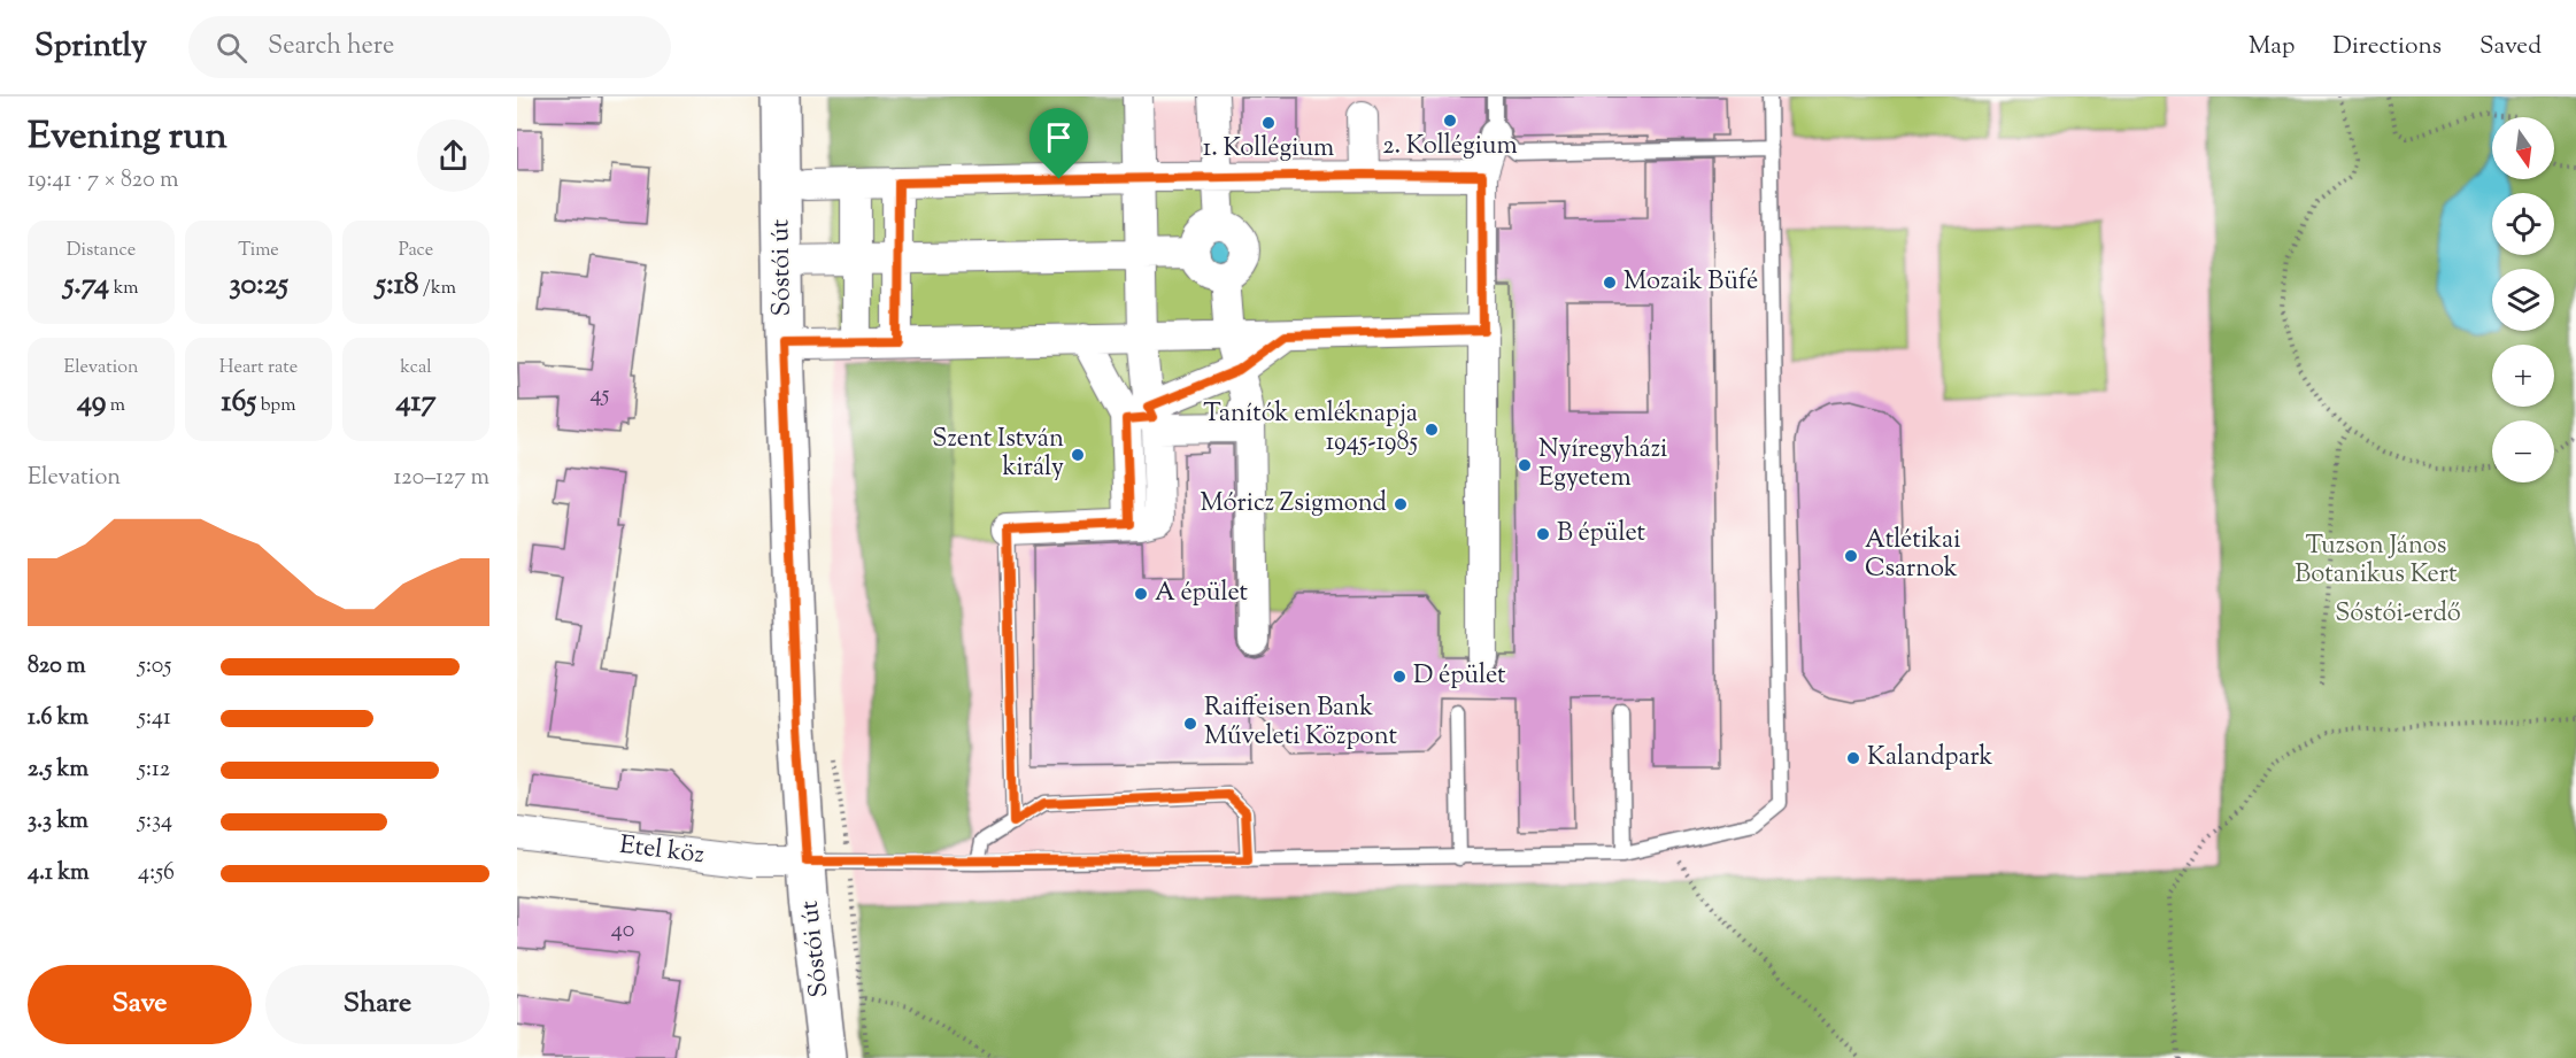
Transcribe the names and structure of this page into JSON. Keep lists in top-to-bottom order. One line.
{"streets":{"main road":["Sóstói út"],"street":["Etel köz"]},"crossings":[["Sóstói út","Etel köz"]],"parks":["Tuzson János Botanikus Kert","Sóstói-erdő"],"places":["2. Kollégium","1. Kollégium","Mozaik Büfé","Tanítók emléknapja 1945-1985","Szent István király","Nyíregyházi Egyetem","Móricz Zsigmond","B épület","Atlétikai Csarnok","A épület","D épület","Raiffeisen Bank Műveleti Központ","Kalandpark"],"house_numbers":["45","40"],"north":"bottom","page":{"header":"Sprintly","search":"Search here","nav":["Map","Directions","Saved"],"heading":["Evening run","19:41 · 7 × 820 m"],"map_buttons":["+","−"],"stats":[["Distance","5.74 km"],["Time","30:25"],["Pace","5:18 /km"],["Elevation","49 m"],["Heart rate","165 bpm"],["kcal","417"]],"chart":["Elevation","120–127 m"],"list":[{"name":"820 m","note":"5:05"},{"name":"1.6 km","note":"5:41"},{"name":"2.5 km","note":"5:12"},{"name":"3.3 km","note":"5:34"},{"name":"4.1 km","note":"4:56"}],"buttons":["Save","Share"]}}
